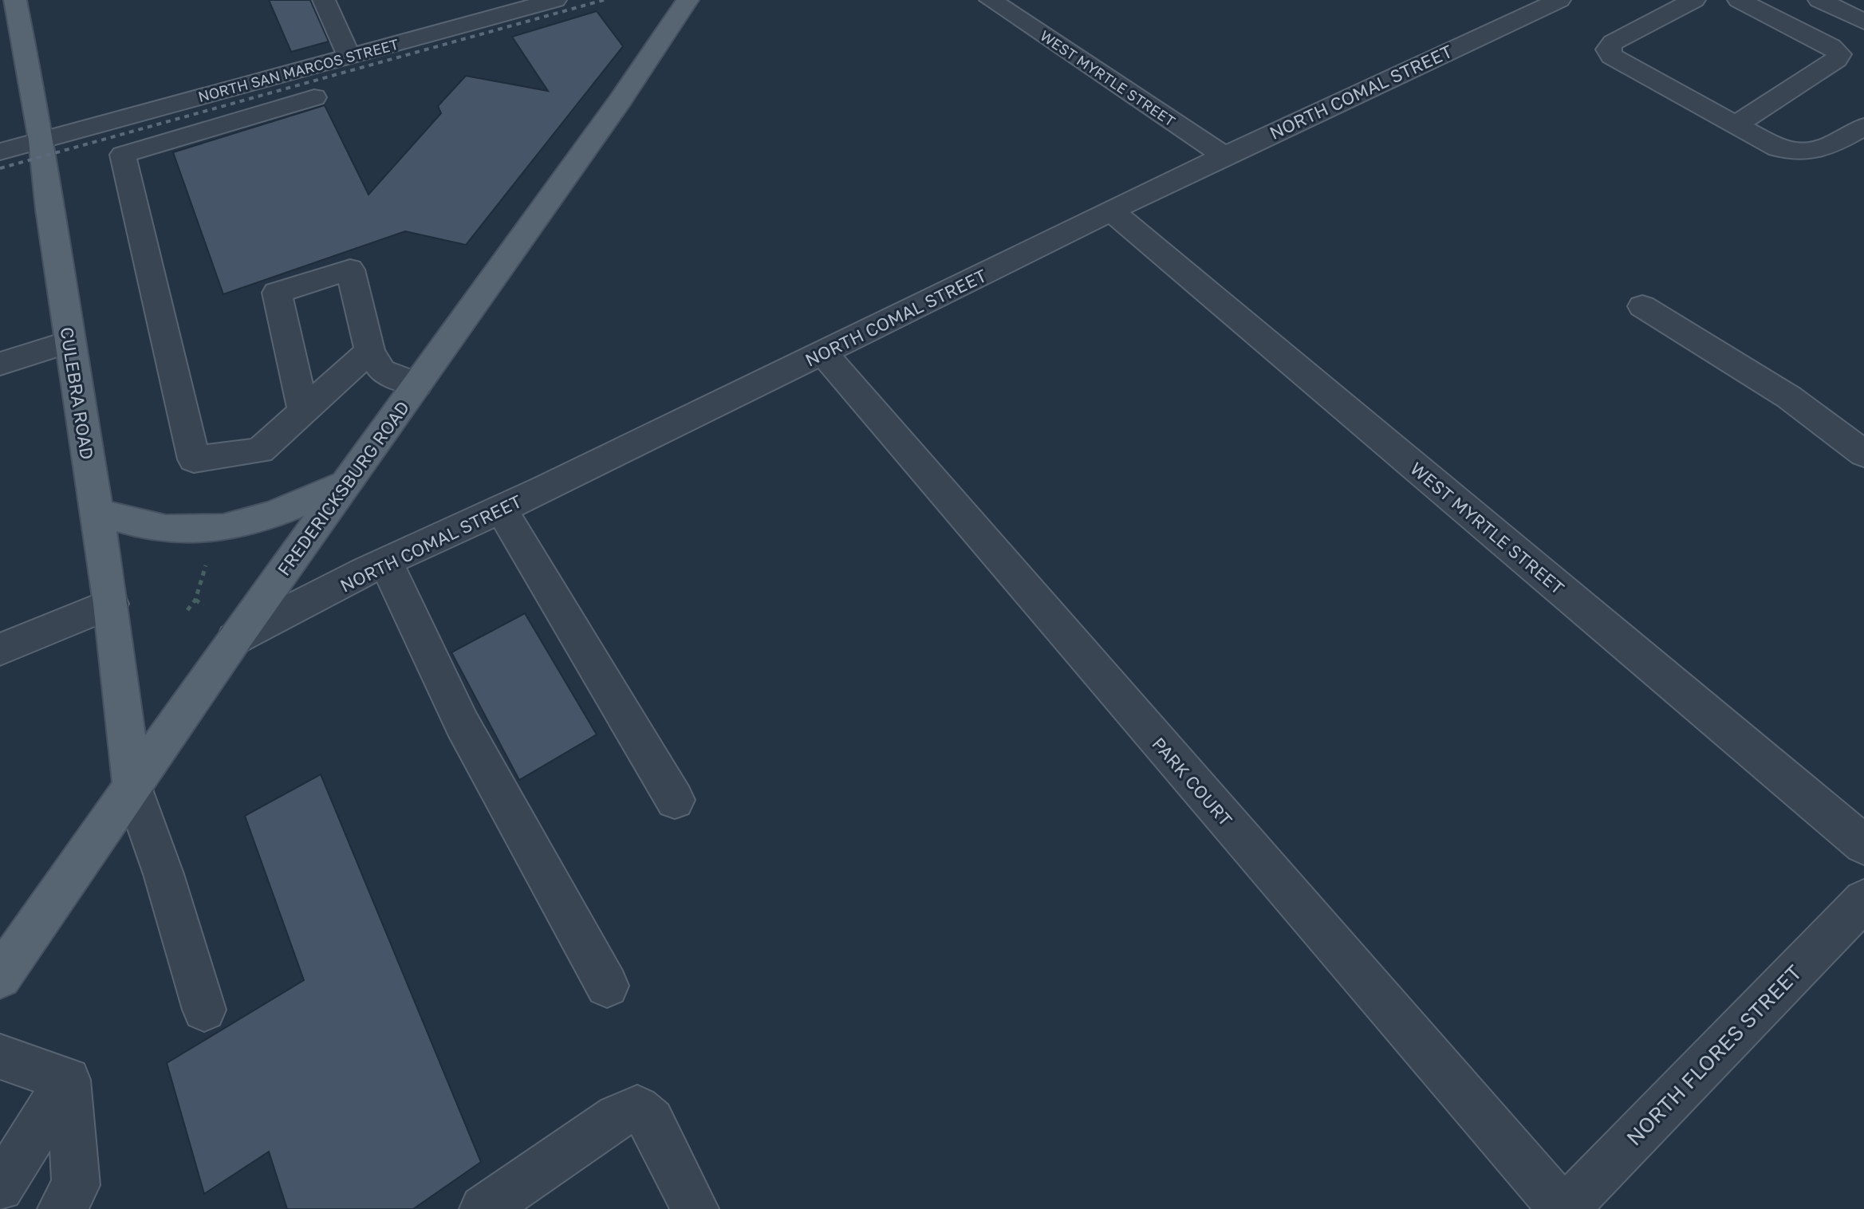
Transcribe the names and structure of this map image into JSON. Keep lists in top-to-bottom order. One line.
{"streets":{"main road":["CULEBRA ROAD","FREDERICKSBURG ROAD"],"street":["NORTH SAN MARCOS STREET","WEST MYRTLE STREET","NORTH COMAL STREET","PARK COURT","NORTH FLORES STREET"]},"crossings":[["NORTH SAN MARCOS STREET","CULEBRA ROAD"],["WEST MYRTLE STREET","NORTH COMAL STREET"],["NORTH COMAL STREET","FREDERICKSBURG ROAD"],["NORTH COMAL STREET","PARK COURT"],["CULEBRA ROAD","FREDERICKSBURG ROAD"],["PARK COURT","NORTH FLORES STREET"]]}
